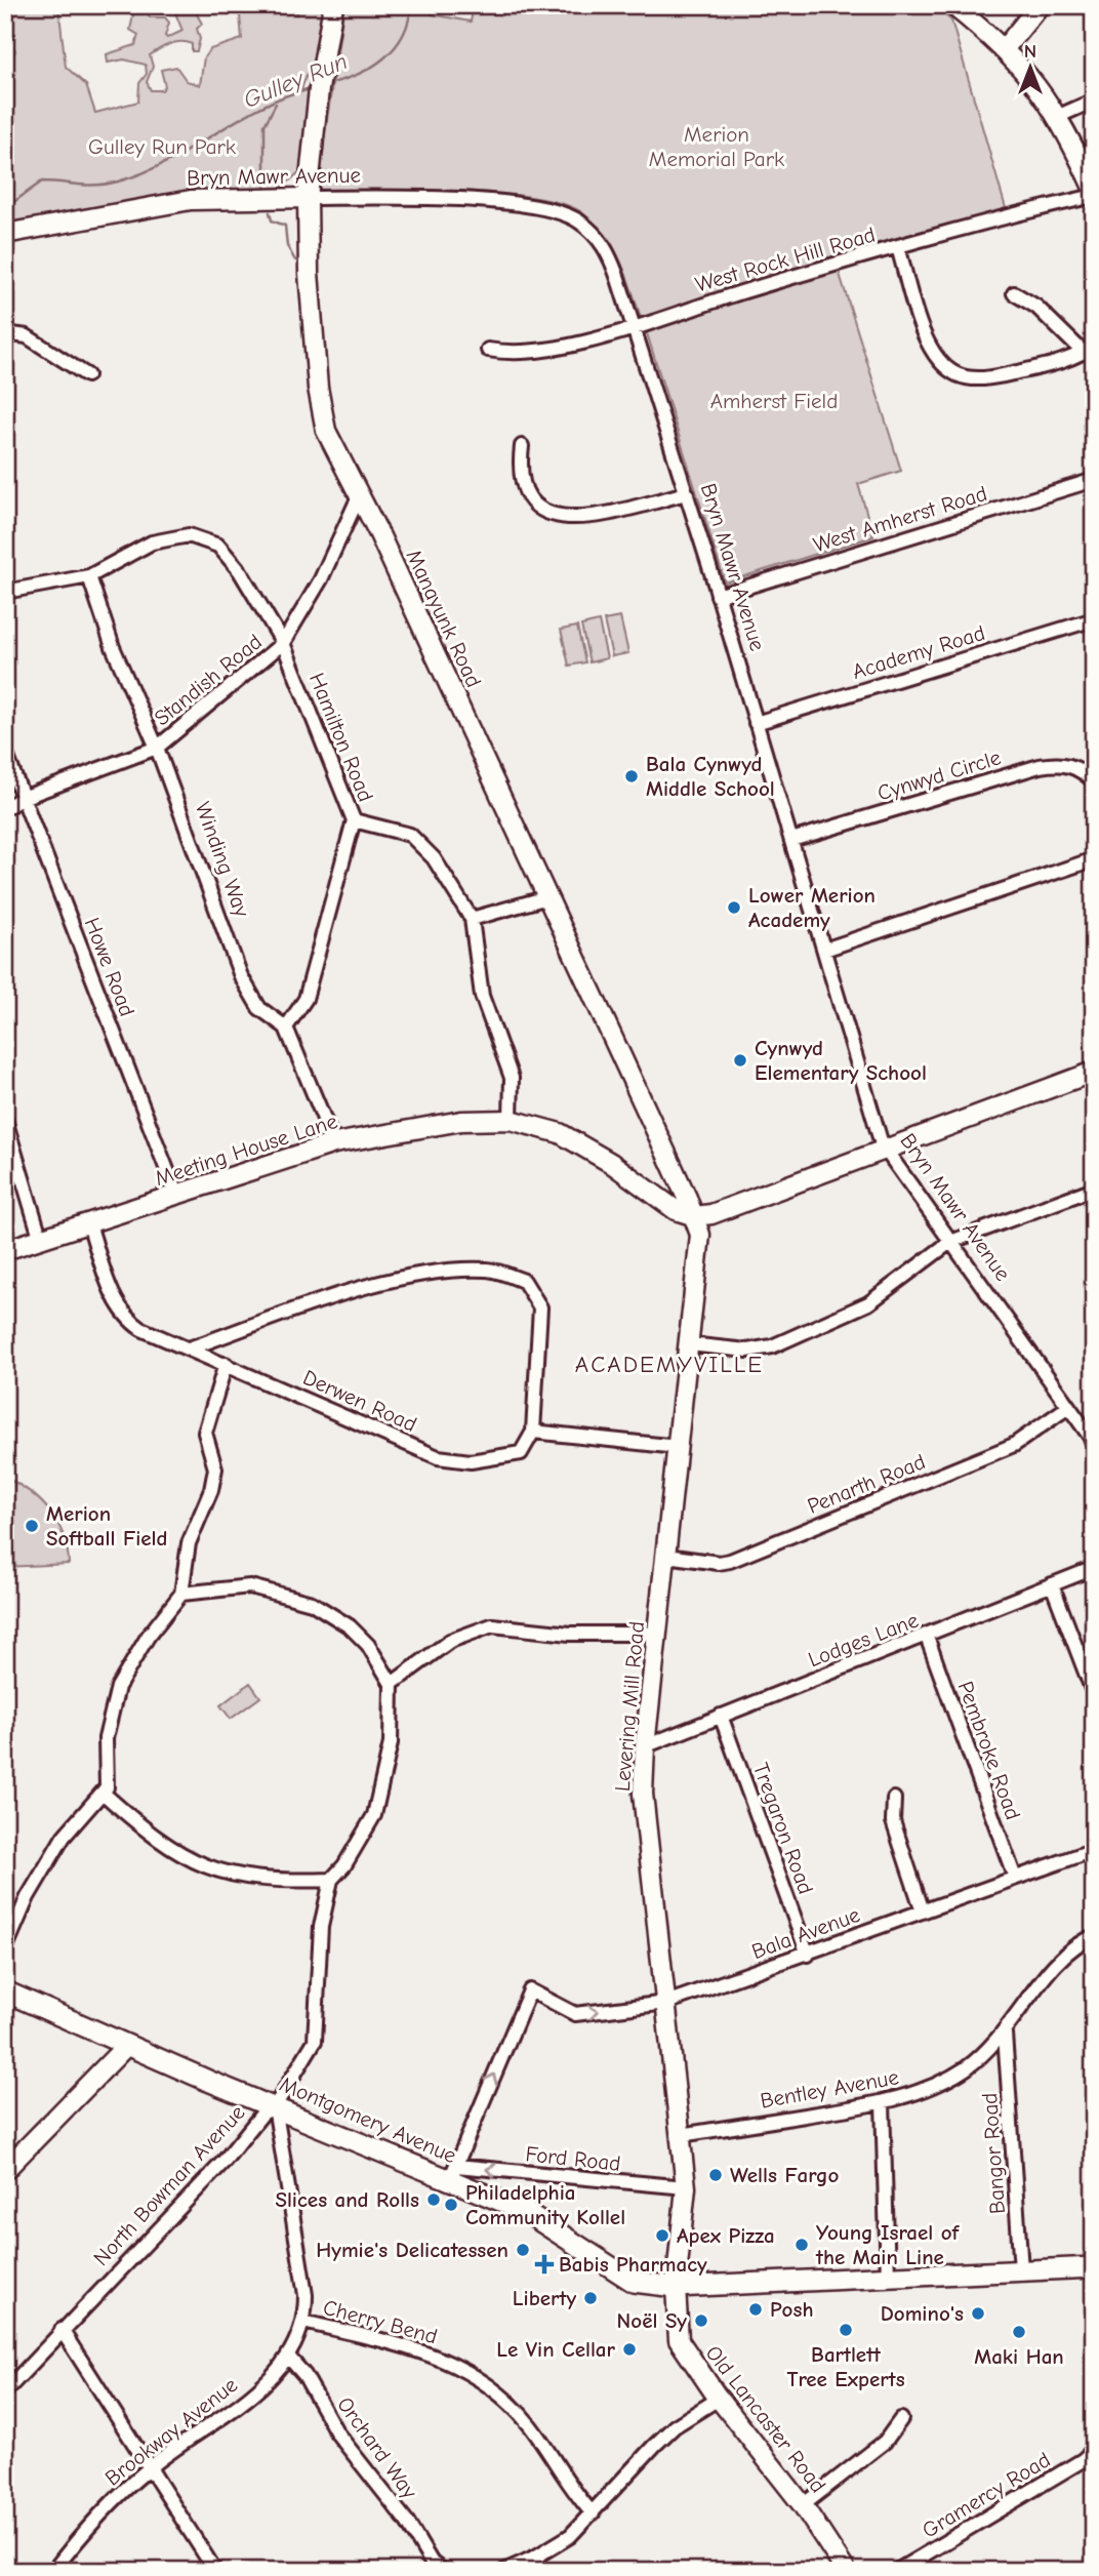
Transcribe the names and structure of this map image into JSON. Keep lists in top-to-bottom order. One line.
{"streets":{"main road":["Montgomery Avenue"],"street":["Bryn Mawr Avenue","West Rock Hill Road","West Amherst Road","Manayunk Road","Academy Road","Standish Road","Hamilton Road","Cynwyd Circle","Winding Way","Howe Road","Meeting House Lane","Derwen Road","Penarth Road","Lodges Lane","Levering Mill Road","Pembroke Road","Tregaron Road","Bala Avenue","Bentley Avenue","Bangor Road","Ford Road","North Bowman Avenue","Cherry Bend","Old Lancaster Road","Brookway Avenue","Orchard Way","Gramercy Road"]},"crossings":[["Bryn Mawr Avenue","West Rock Hill Road"],["Bryn Mawr Avenue","West Amherst Road"],["Bryn Mawr Avenue","Manayunk Road"],["Bryn Mawr Avenue","Academy Road"],["Bryn Mawr Avenue","Cynwyd Circle"],["Bryn Mawr Avenue","Penarth Road"],["Manayunk Road","Standish Road"],["Manayunk Road","Meeting House Lane"],["Manayunk Road","Levering Mill Road"],["Standish Road","Hamilton Road"],["Standish Road","Winding Way"],["Standish Road","Howe Road"],["Hamilton Road","Winding Way"],["Hamilton Road","Meeting House Lane"],["Winding Way","Meeting House Lane"],["Howe Road","Meeting House Lane"],["Meeting House Lane","Derwen Road"],["Meeting House Lane","Levering Mill Road"],["Penarth Road","Levering Mill Road"],["Lodges Lane","Levering Mill Road"],["Lodges Lane","Pembroke Road"],["Lodges Lane","Tregaron Road"],["Levering Mill Road","Bala Avenue"],["Levering Mill Road","Bentley Avenue"],["Levering Mill Road","Montgomery Avenue"],["Levering Mill Road","Ford Road"],["Levering Mill Road","Old Lancaster Road"],["Pembroke Road","Bala Avenue"],["Tregaron Road","Bala Avenue"],["Bala Avenue","Montgomery Avenue"],["Bala Avenue","Ford Road"],["Bentley Avenue","Bangor Road"],["Montgomery Avenue","Bangor Road"],["Montgomery Avenue","Ford Road"],["Montgomery Avenue","North Bowman Avenue"],["Montgomery Avenue","Old Lancaster Road"],["Montgomery Avenue","Brookway Avenue"],["North Bowman Avenue","Brookway Avenue"],["Cherry Bend","Brookway Avenue"],["Brookway Avenue","Orchard Way"]],"one_way":["Ford Road"],"districts":["ACADEMYVILLE"],"water":["Gulley Run"],"parks":["Merion Memorial Park","Gulley Run Park","Amherst Field"],"places":{"other":["Bala Cynwyd Middle School","Lower Merion Academy","Cynwyd Elementary School","Merion Softball Field","Wells Fargo","Slices and Rolls","Philadelphia Community Kollel","Apex Pizza","Young Israel of the Main Line","Hymie's Delicatessen","Liberty","Posh","Domino's","Noël Sy","Bartlett Tree Experts","Maki Han","Le Vin Cellar"],"health":["Babis Pharmacy"]},"north":"top"}
